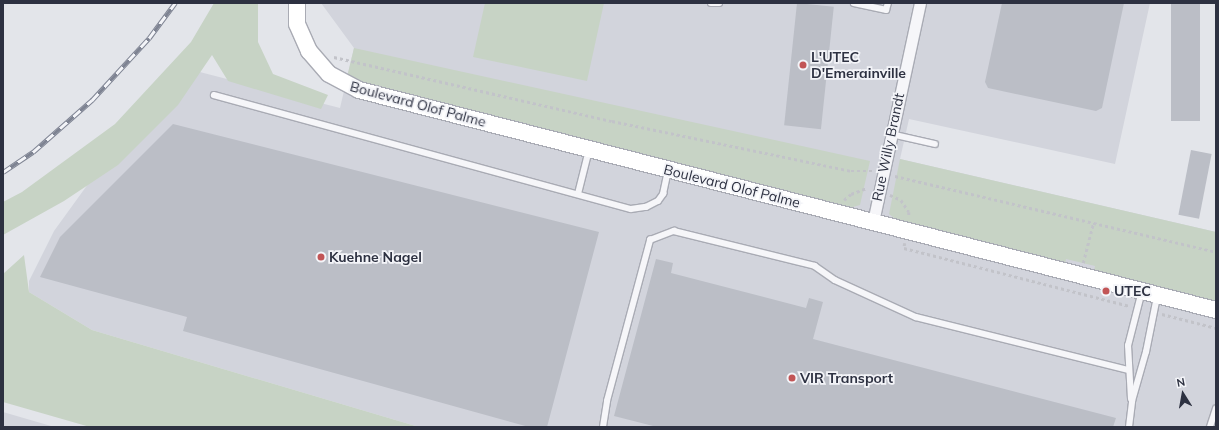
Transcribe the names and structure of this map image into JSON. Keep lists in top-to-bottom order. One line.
{"streets":{"street":["Boulevard Olof Palme","Rue Willy Brandt"]},"crossings":[["Boulevard Olof Palme","Rue Willy Brandt"]],"places":["L'UTEC D'Emerainville","Kuehne Nagel","UTEC","VIR Transport"],"north":"top"}
